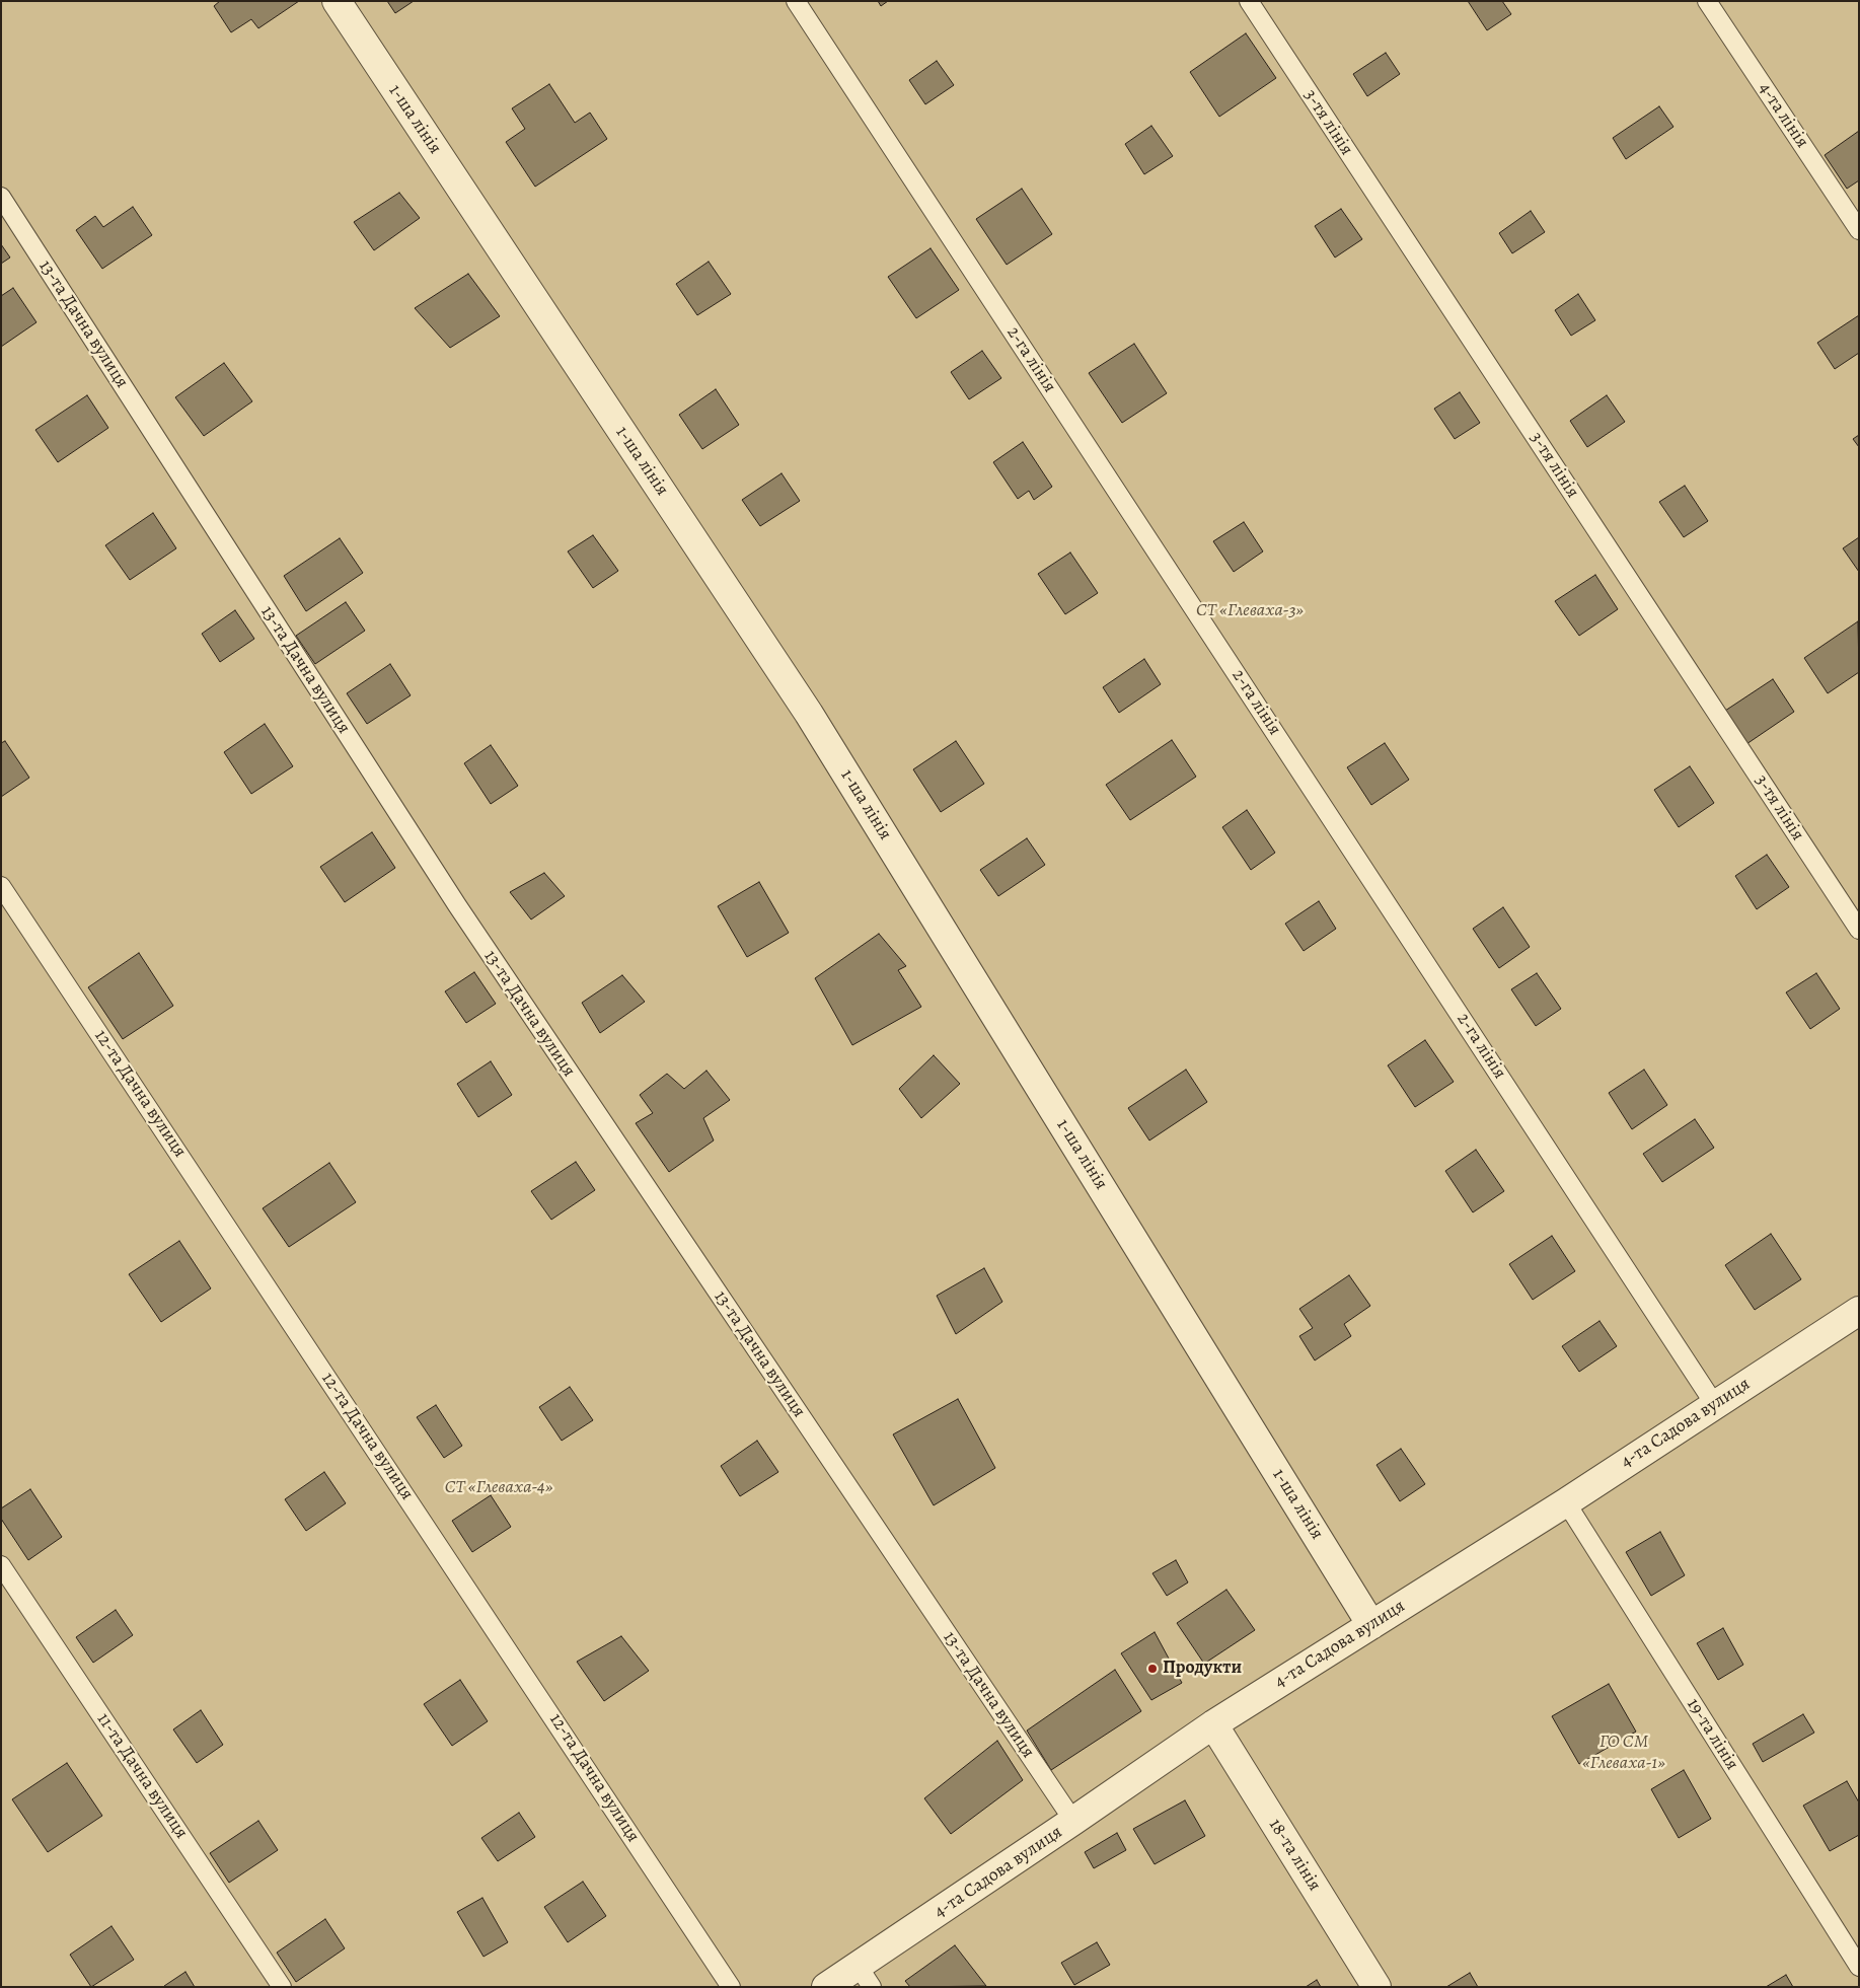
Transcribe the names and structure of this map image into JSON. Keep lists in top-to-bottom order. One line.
{"streets":{"street":["1-ша лінія","4-та Садова вулиця","18-та лінія"],"lane":["4-та лінія","3-тя лінія","13-та Дачна вулиця","2-га лінія","12-та Дачна вулиця","19-та лінія","11-та Дачна вулиця"]},"crossings":[["1-ша лінія","4-та Садова вулиця"],["13-та Дачна вулиця","4-та Садова вулиця"],["2-га лінія","4-та Садова вулиця"],["4-та Садова вулиця","19-та лінія"],["4-та Садова вулиця","18-та лінія"]],"parks":["СТ «Глеваха-3»","СТ «Глеваха-4»","ГО СМ «Глеваха-1»"],"places":["Продукти"]}
